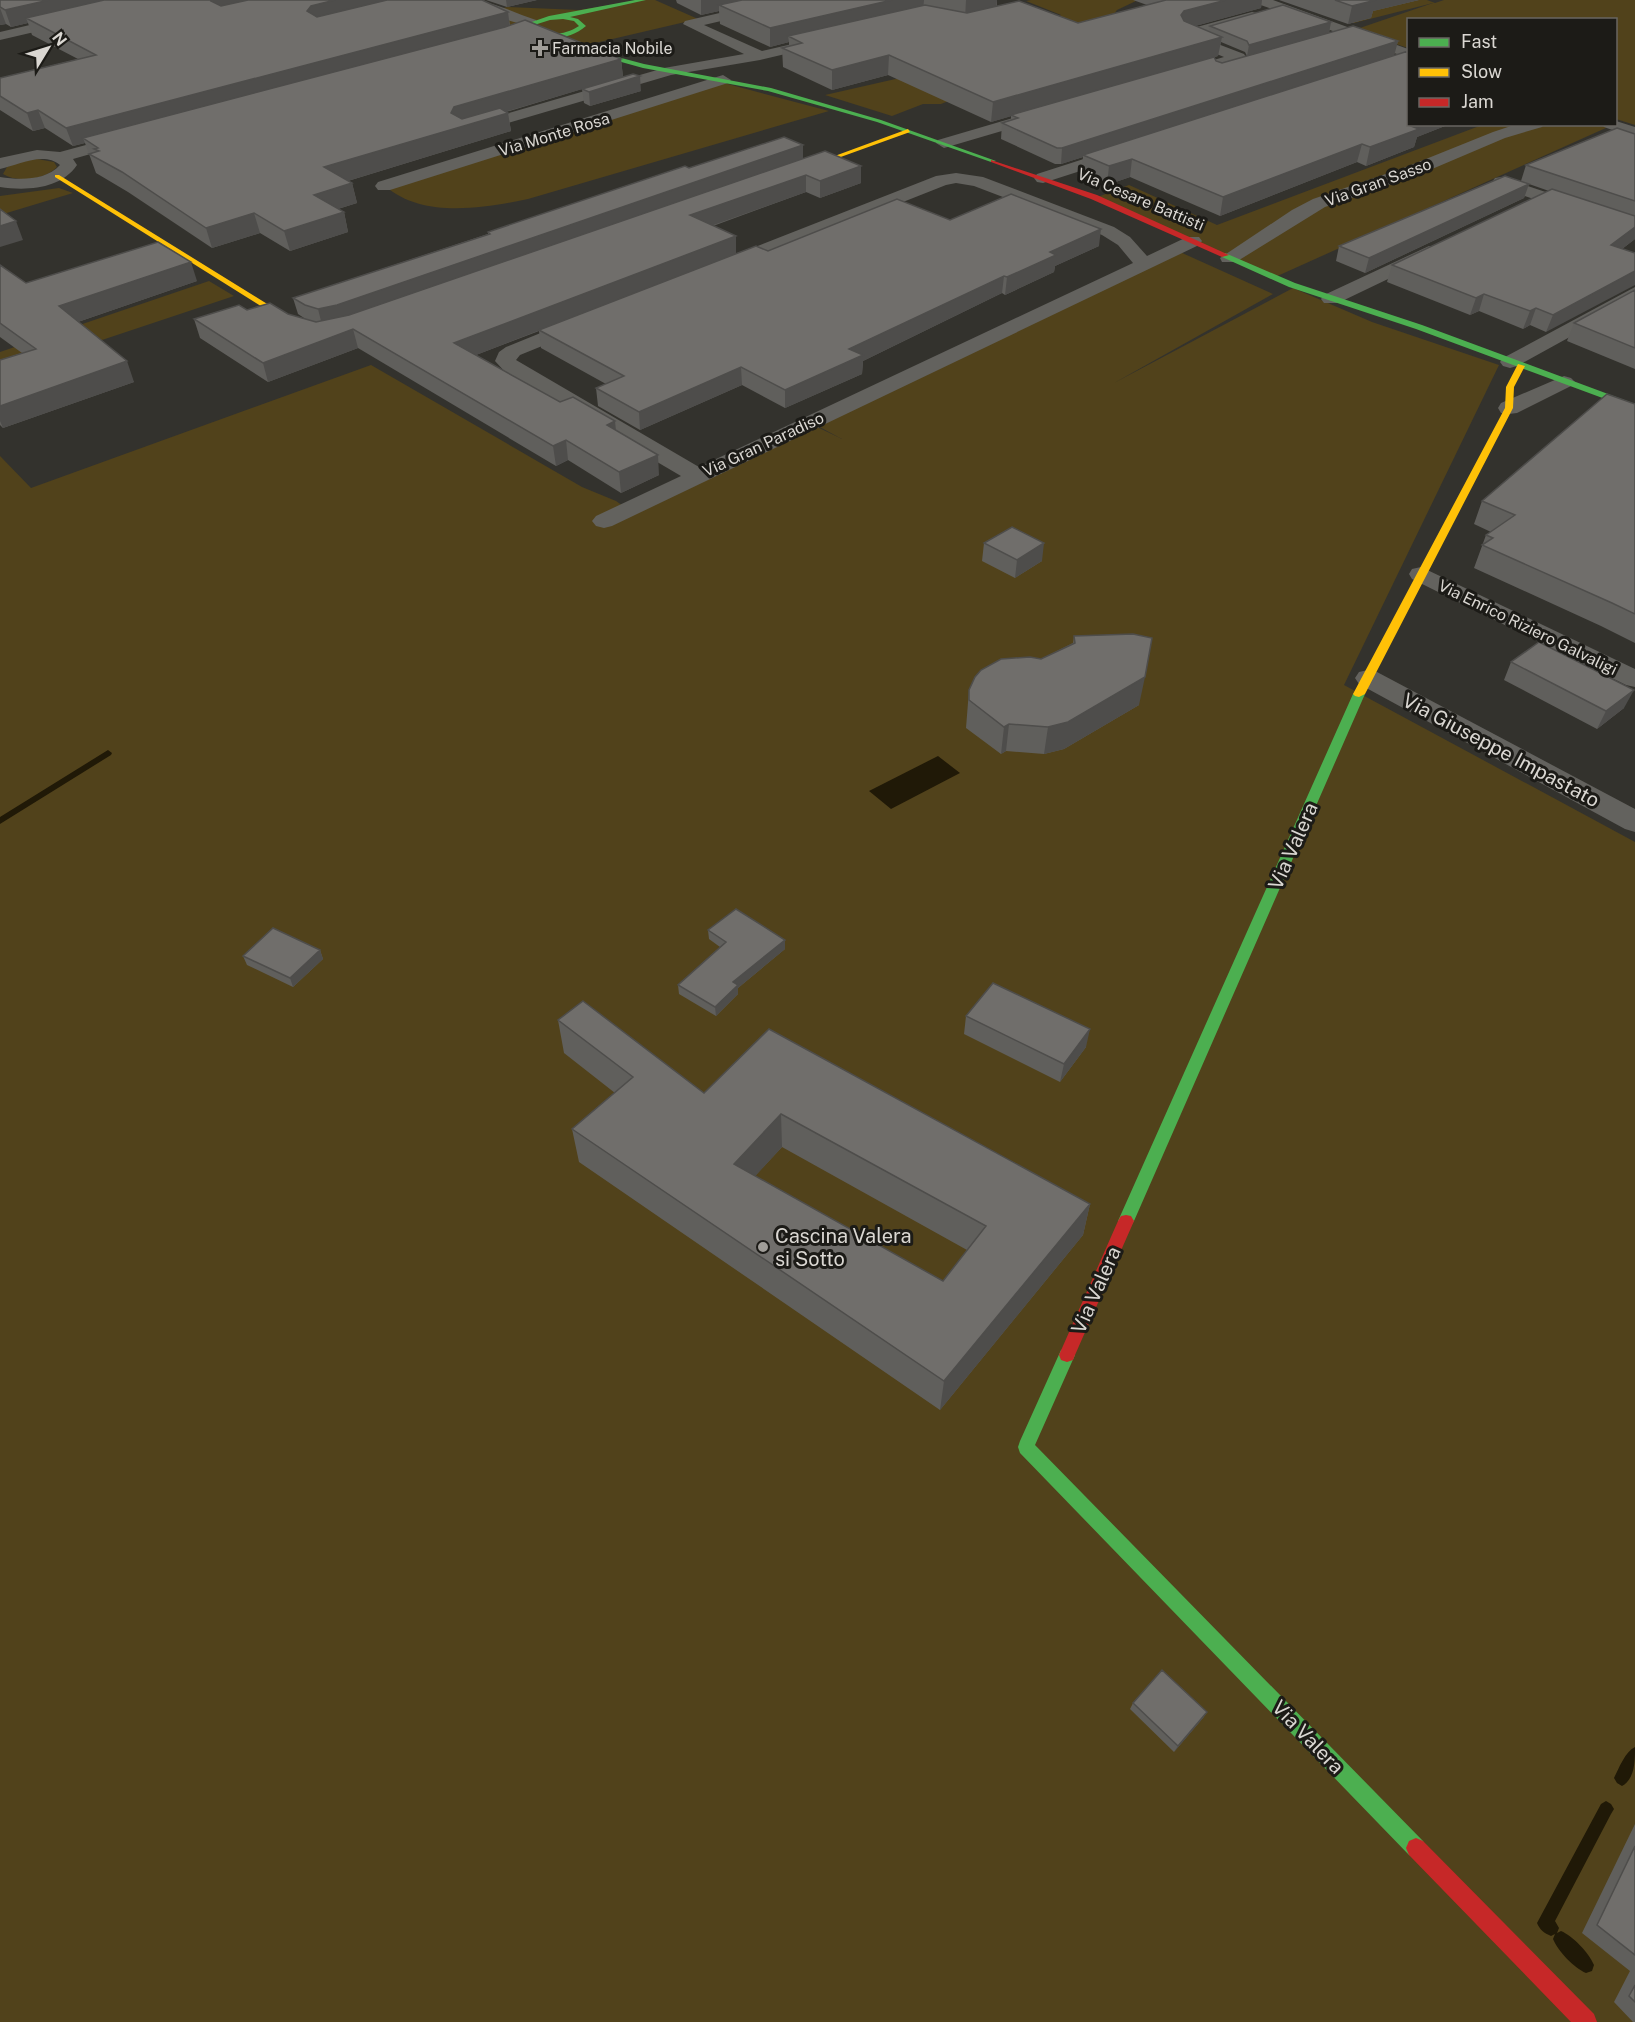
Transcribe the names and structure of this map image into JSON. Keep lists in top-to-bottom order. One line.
{"streets":{"street":["Via Monte Rosa","Via Gran Sasso","Via Cesare Battisti","Via Gran Paradiso","Via Enrico Riziero Galvaligi","Via Giuseppe Impastato","Via Valera"]},"crossings":[["Via Monte Rosa","Via Cesare Battisti"],["Via Gran Sasso","Via Cesare Battisti"],["Via Cesare Battisti","Via Gran Paradiso"],["Via Cesare Battisti","Via Valera"],["Via Enrico Riziero Galvaligi","Via Valera"],["Via Giuseppe Impastato","Via Valera"]],"places":{"health":["Farmacia Nobile"],"other":["Cascina Valera si Sotto"]},"legend":["Fast","Slow","Jam"],"north":"top right"}
